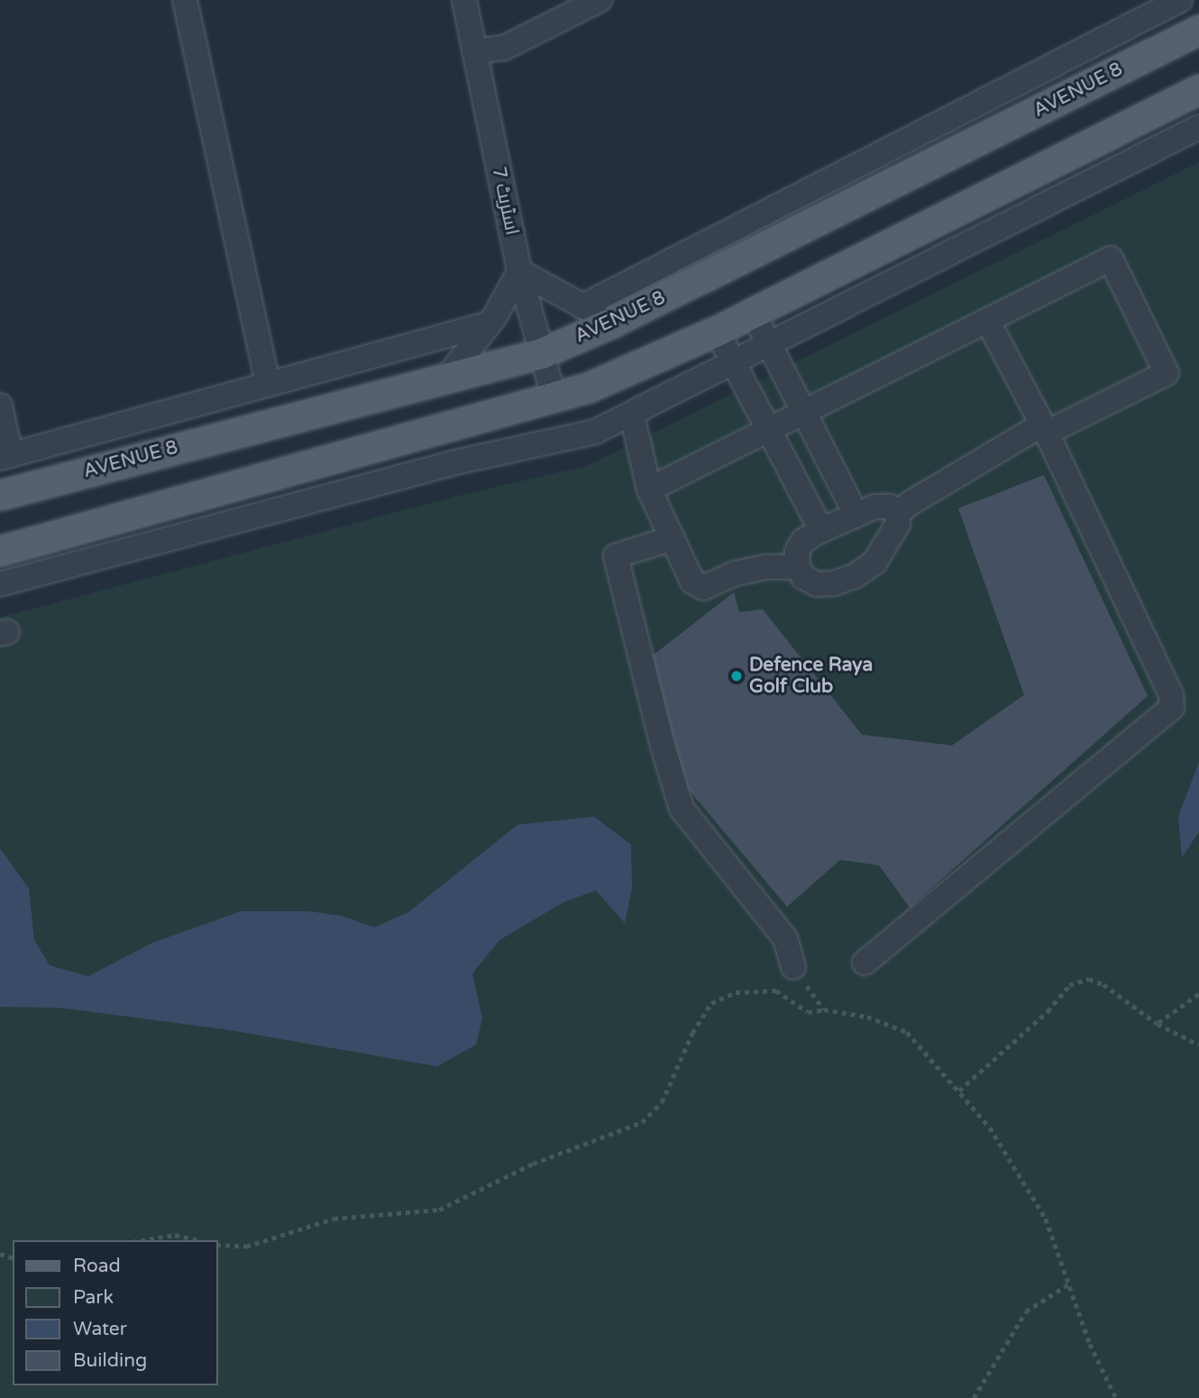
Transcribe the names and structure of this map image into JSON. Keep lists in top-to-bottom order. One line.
{"streets":{"main road":["AVENUE 8"],"street":["اسٹریٹ 7"]},"crossings":[["AVENUE 8","اسٹریٹ 7"]],"places":["Defence Raya Golf Club"],"legend":["Road","Park","Water","Building"]}
